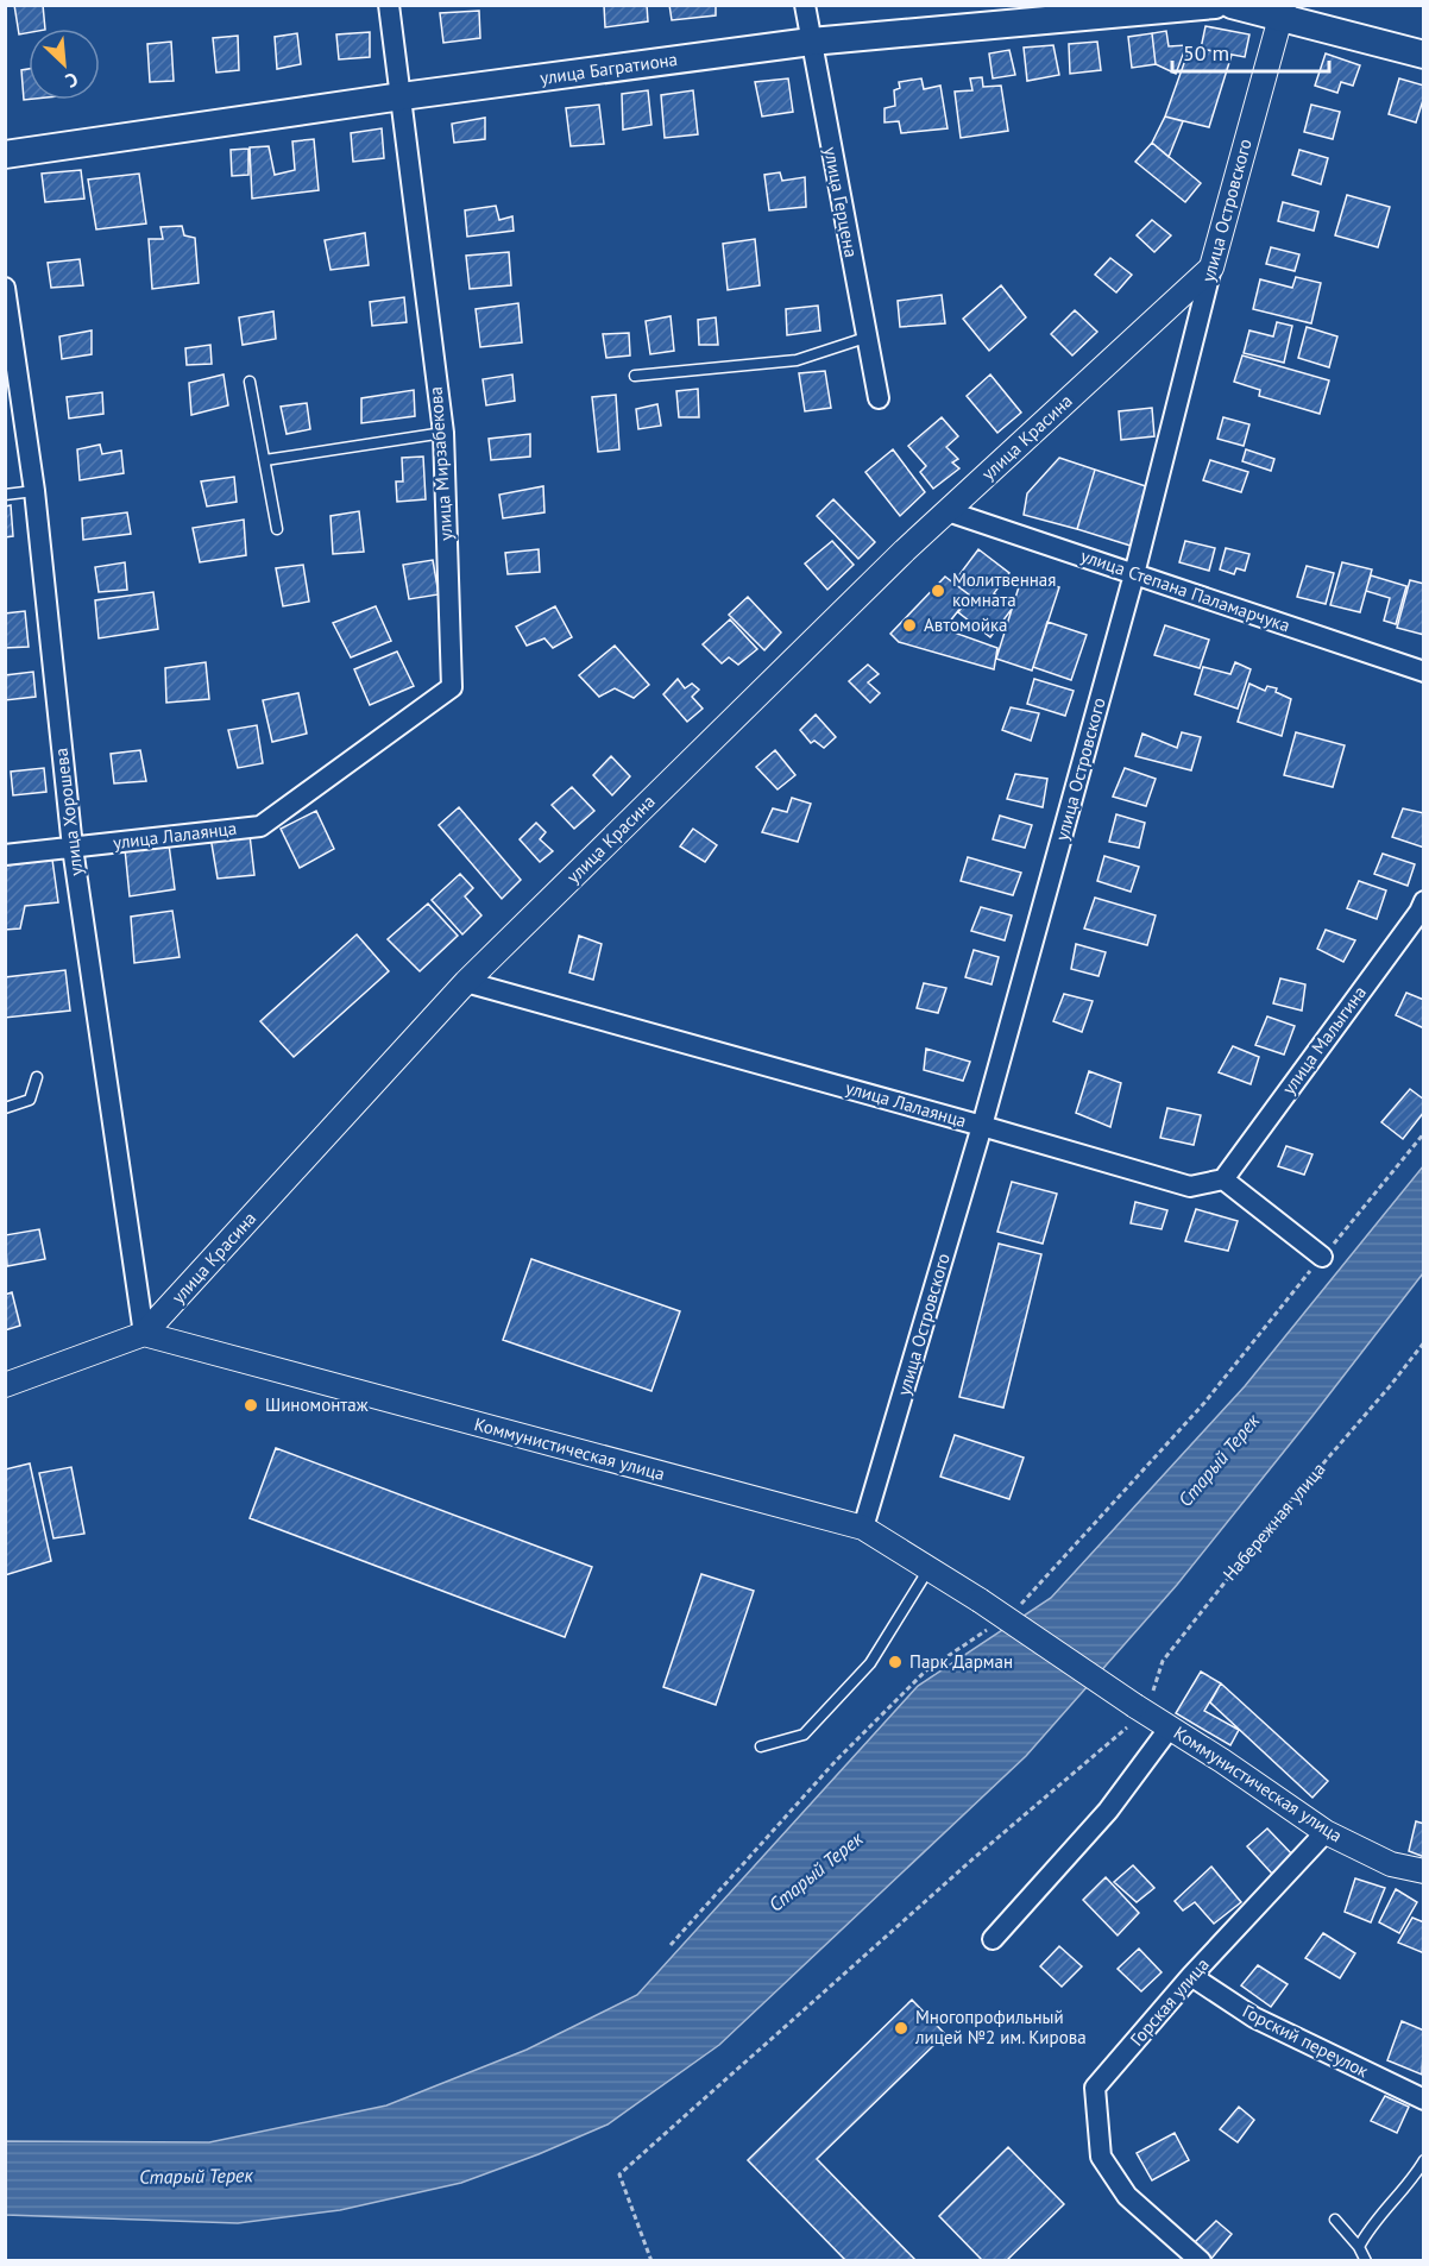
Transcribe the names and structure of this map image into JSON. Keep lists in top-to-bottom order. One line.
{"streets":{"main road":["улица Багратиона"],"street":["улица Герцена","улица Островского","улица Красина","улица Мирзабекова","улица Степана Паламарчука","улица Хорошева","улица Лалаянца","улица Малыгина","Коммунистическая улица","Горская улица","Горский переулок"],"path":["Набережная улица"]},"crossings":[["улица Багратиона","улица Герцена"],["улица Багратиона","улица Мирзабекова"],["улица Островского","улица Красина"],["улица Островского","улица Степана Паламарчука"],["улица Островского","улица Лалаянца"],["улица Островского","Коммунистическая улица"],["улица Красина","улица Степана Паламарчука"],["улица Красина","улица Хорошева"],["улица Красина","улица Лалаянца"],["улица Красина","Коммунистическая улица"],["улица Мирзабекова","улица Лалаянца"],["улица Хорошева","улица Лалаянца"],["улица Хорошева","Коммунистическая улица"],["улица Лалаянца","улица Малыгина"],["Коммунистическая улица","Набережная улица"],["Коммунистическая улица","Горская улица"],["Горская улица","Горский переулок"]],"water":["Старый Терек"],"places":["Молитвенная комната","Автомойка","Шиномонтаж","Парк Дарман","Многопрофильный лицей №2 им. Кирова"],"scale_bar":"50 m","north":"bottom right"}
